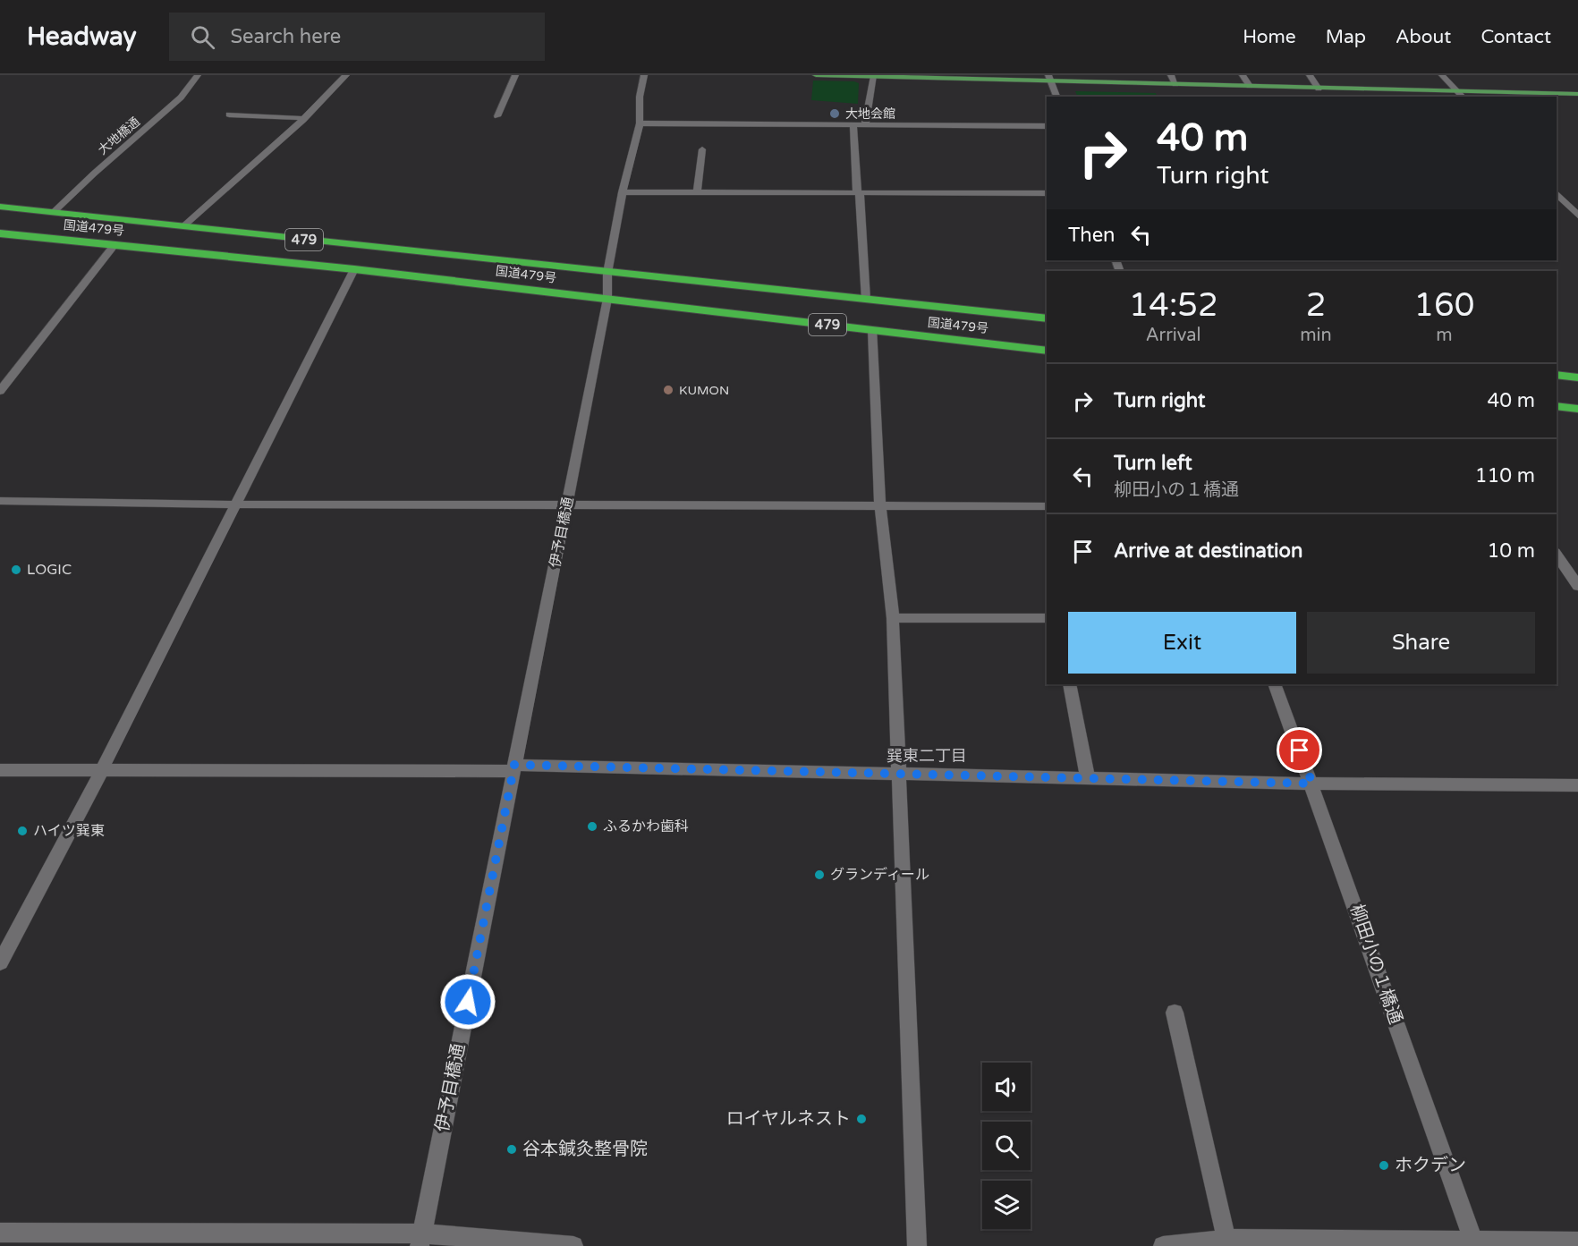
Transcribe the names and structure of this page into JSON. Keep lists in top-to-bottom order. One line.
{"streets":{"highway":["国道479号","479"],"street":["大地橋通","伊予目橋通","柳田小の１橋通"]},"crossings":[["大地橋通","国道479号"],["国道479号","伊予目橋通"]],"districts":["巽東二丁目"],"places":["大地会館","KUMON","LOGIC","ふるかわ歯科","ハイツ巽東","グランディール","ロイヤルネスト","谷本鍼灸整骨院","ホクデン"],"page":{"header":"Headway","search":"Search here","nav":["Home","Map","About","Contact"],"turn":["40 m","Turn right"],"then":"Then","eta":["14:52","Arrival","2","min","160","m"],"list":[{"name":"Turn right","value":"40 m"},{"name":"Turn left","note":"柳田小の１橋通","value":"110 m"},{"name":"Arrive at destination","value":"10 m"}],"buttons":["Exit","Share"]}}
